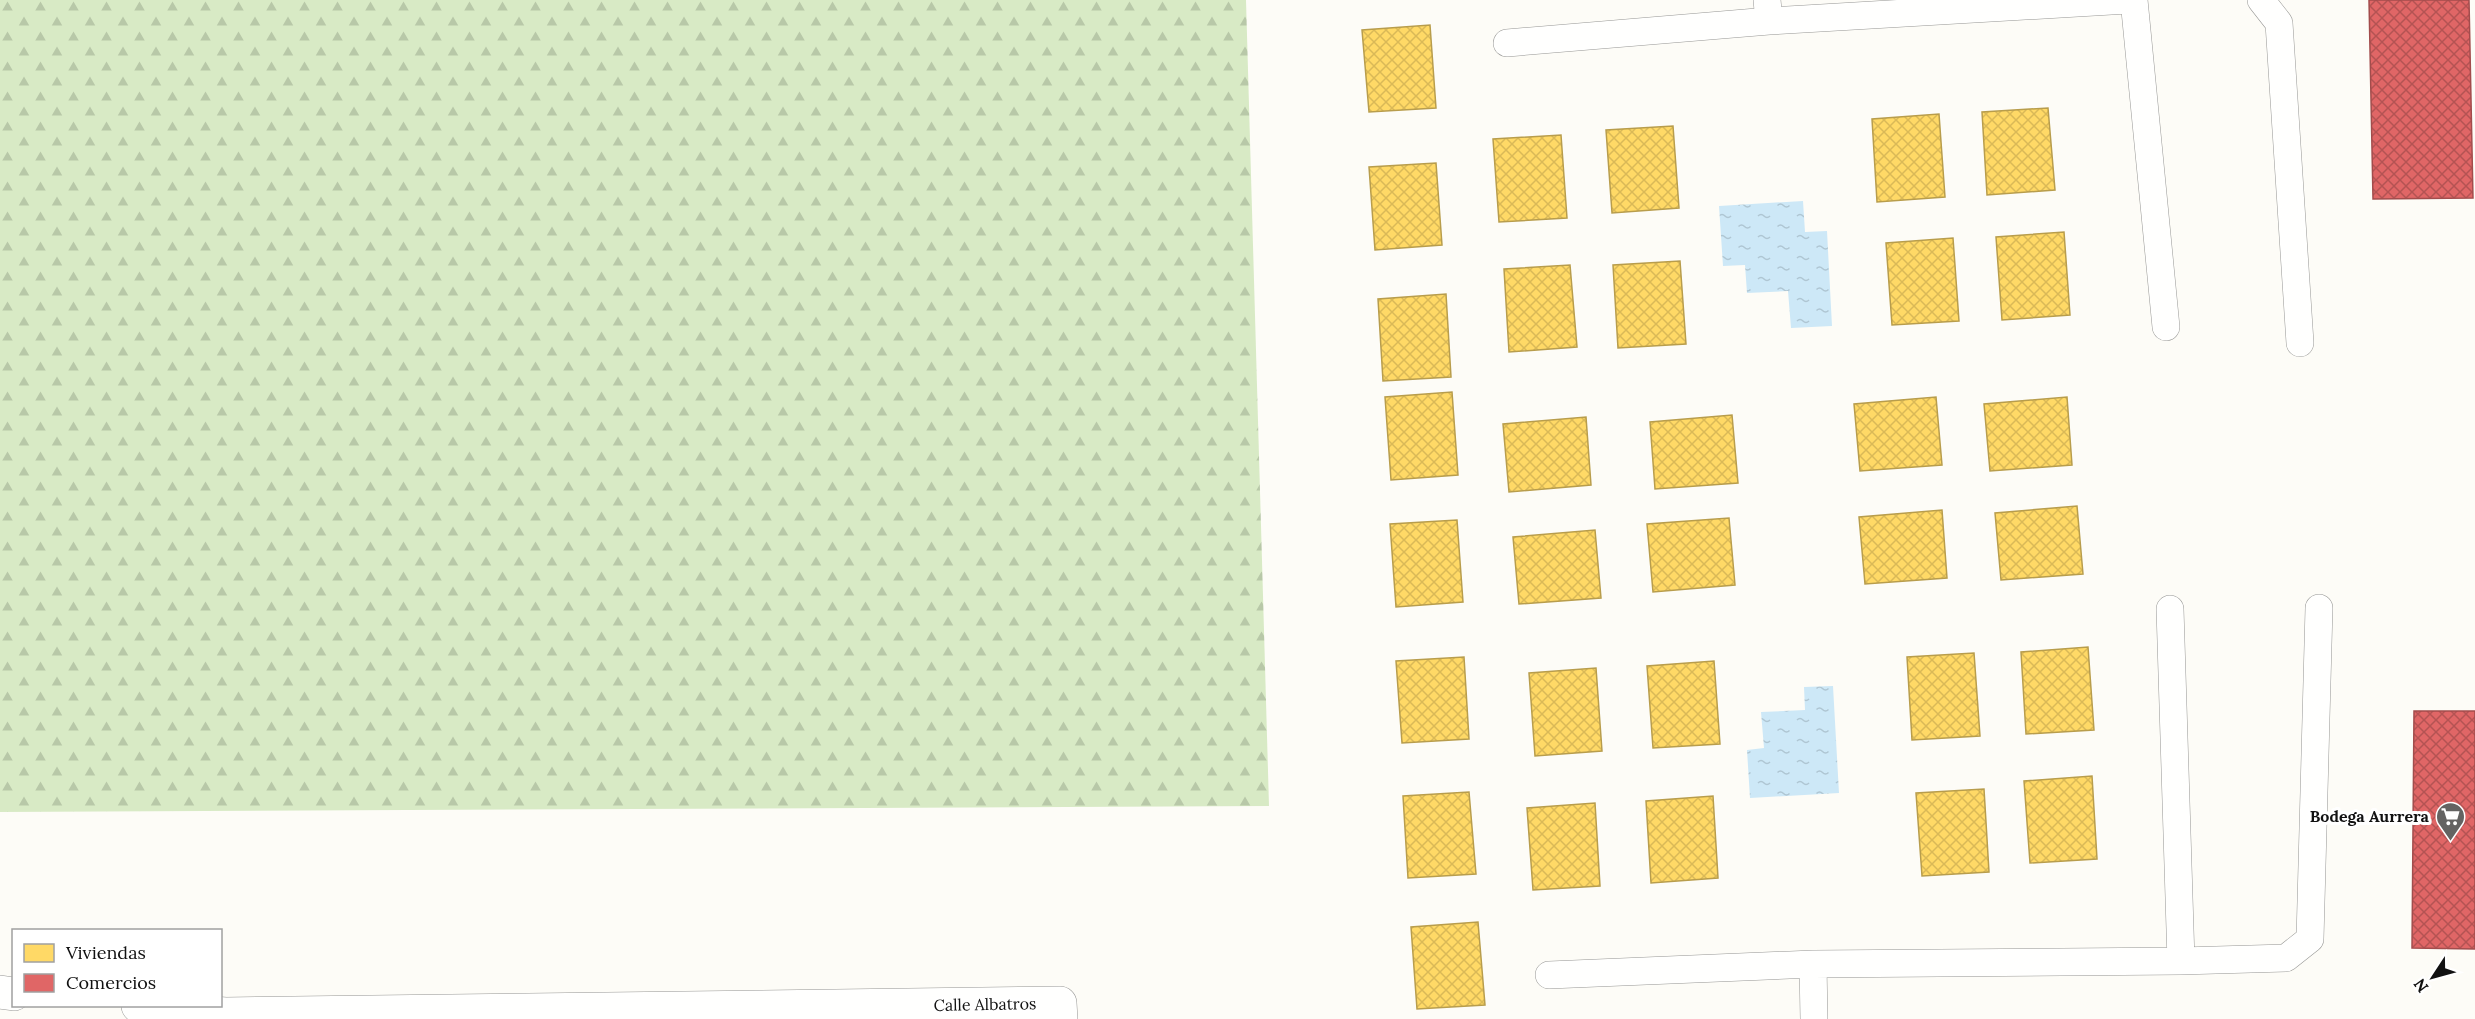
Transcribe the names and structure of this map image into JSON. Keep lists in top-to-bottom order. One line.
{"streets":{"street":["Calle Albatros"]},"places":{"supermarket":["Bodega Aurrera"]},"legend":["Viviendas","Comercios"],"north":"bottom left"}
